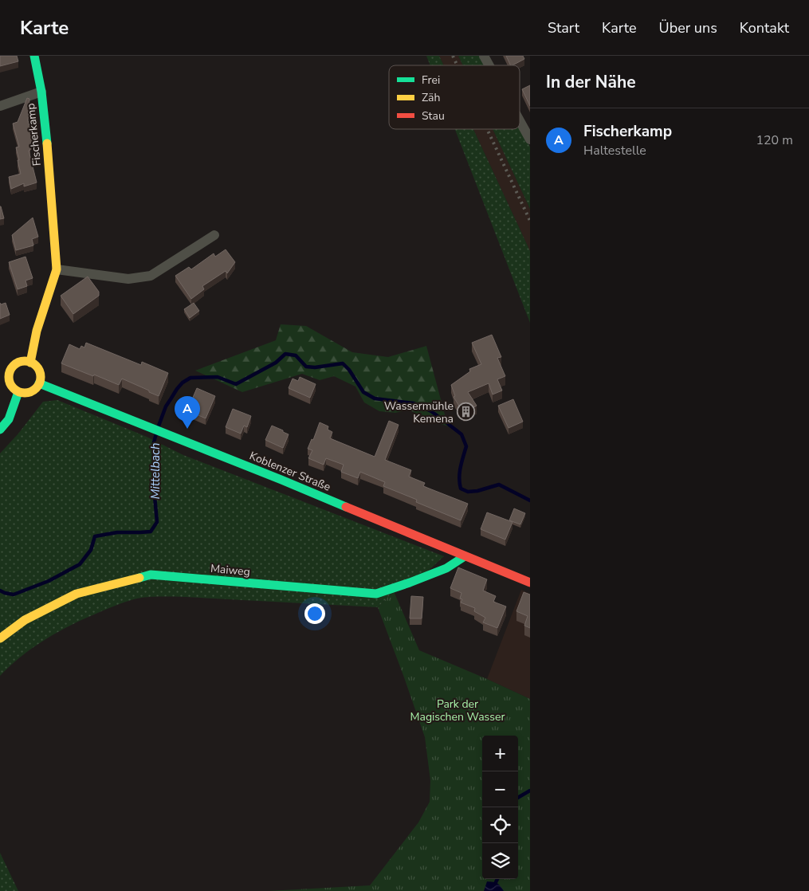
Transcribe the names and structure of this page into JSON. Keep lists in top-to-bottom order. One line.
{"streets":{"street":["Fischerkamp","Koblenzer Straße","Maiweg"]},"crossings":[["Fischerkamp","Koblenzer Straße"],["Koblenzer Straße","Maiweg"]],"water":["Mittelbach"],"parks":["Park der Magischen Wasser"],"places":{"building":["Wassermühle Kemena"]},"legend":["Frei","Zäh","Stau"],"page":{"header":"Karte","nav":["Start","Karte","Über uns","Kontakt"],"heading":"In der Nähe","list":[{"mark":"A","name":"Fischerkamp","note":"Haltestelle","value":"120 m"}],"pins":"A","map_buttons":["+","−"]}}
